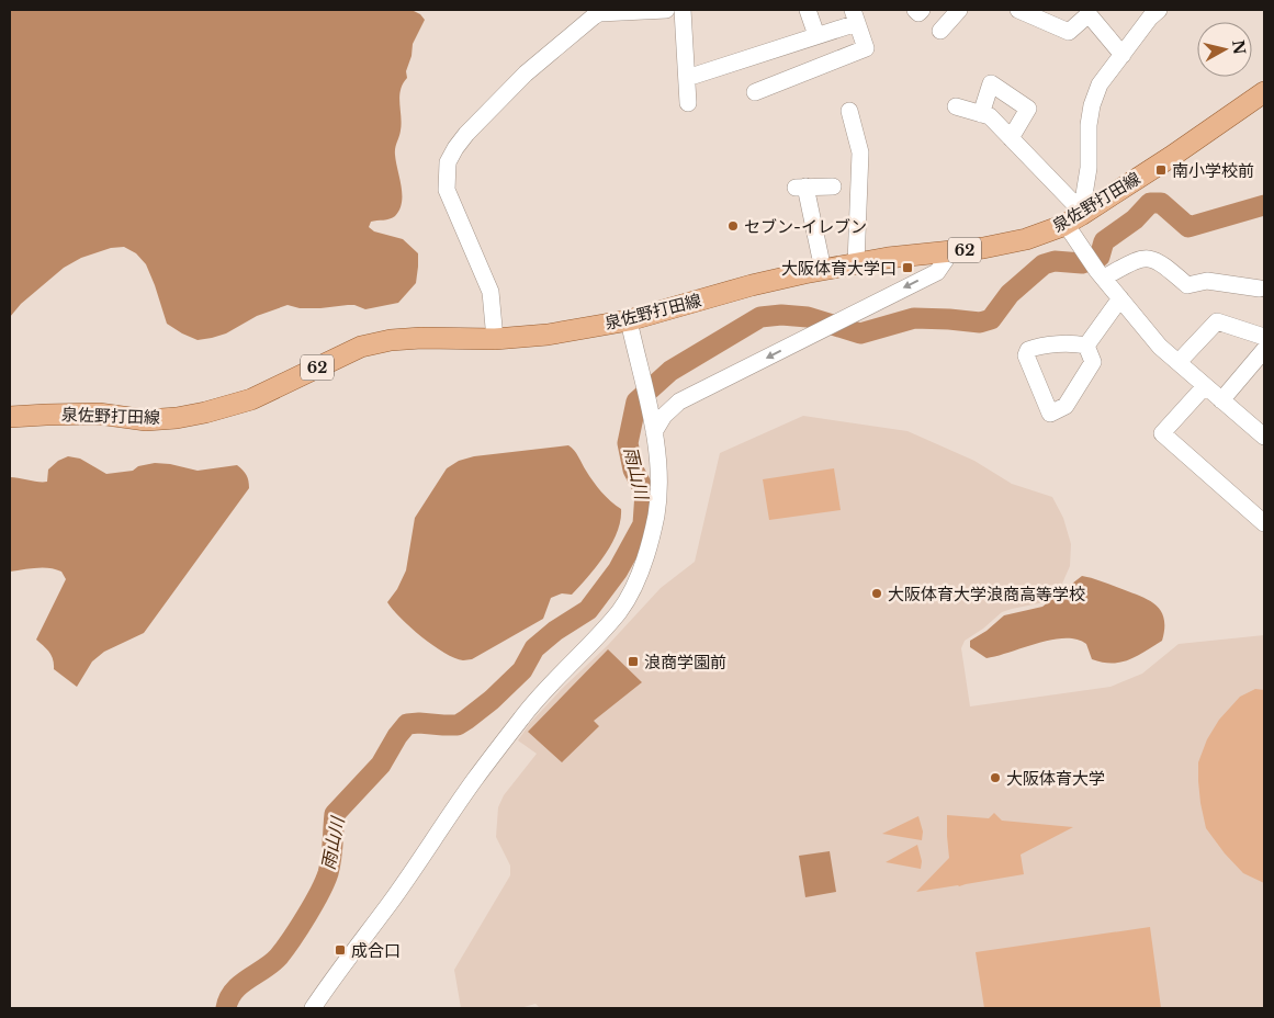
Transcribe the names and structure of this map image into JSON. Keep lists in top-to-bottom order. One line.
{"streets":{"main road":["泉佐野打田線","62"]},"water":["雨山川"],"places":{"transit":["南小学校前","大阪体育大学口","浪商学園前","成合口"],"other":["セブン-イレブン","大阪体育大学浪商高等学校","大阪体育大学"]},"north":"right"}
